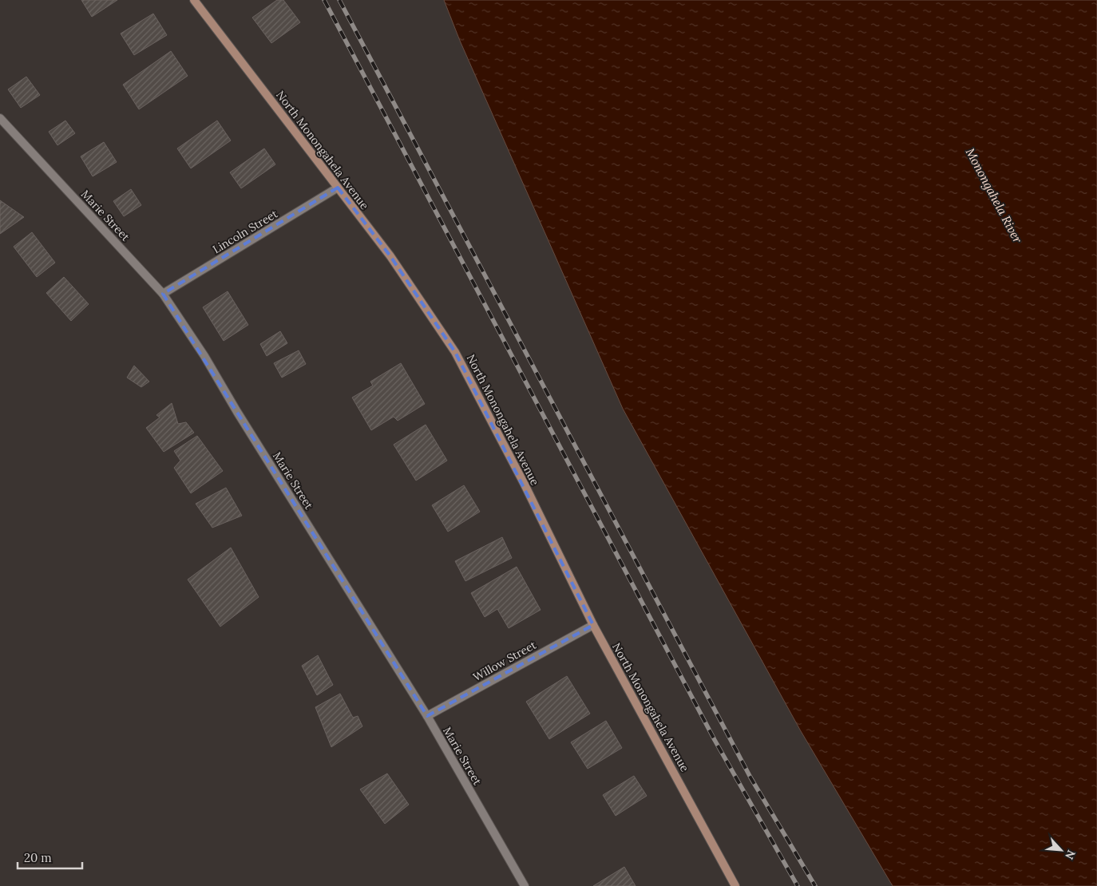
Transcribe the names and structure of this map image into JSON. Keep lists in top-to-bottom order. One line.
{"streets":{"main road":["North Monongahela Avenue"],"street":["Marie Street","Lincoln Street","Willow Street"]},"crossings":[["North Monongahela Avenue","Lincoln Street"],["North Monongahela Avenue","Willow Street"],["Marie Street","Lincoln Street"],["Marie Street","Willow Street"]],"water":["Monongahela River"],"scale_bar":"20 m","north":"bottom right"}
